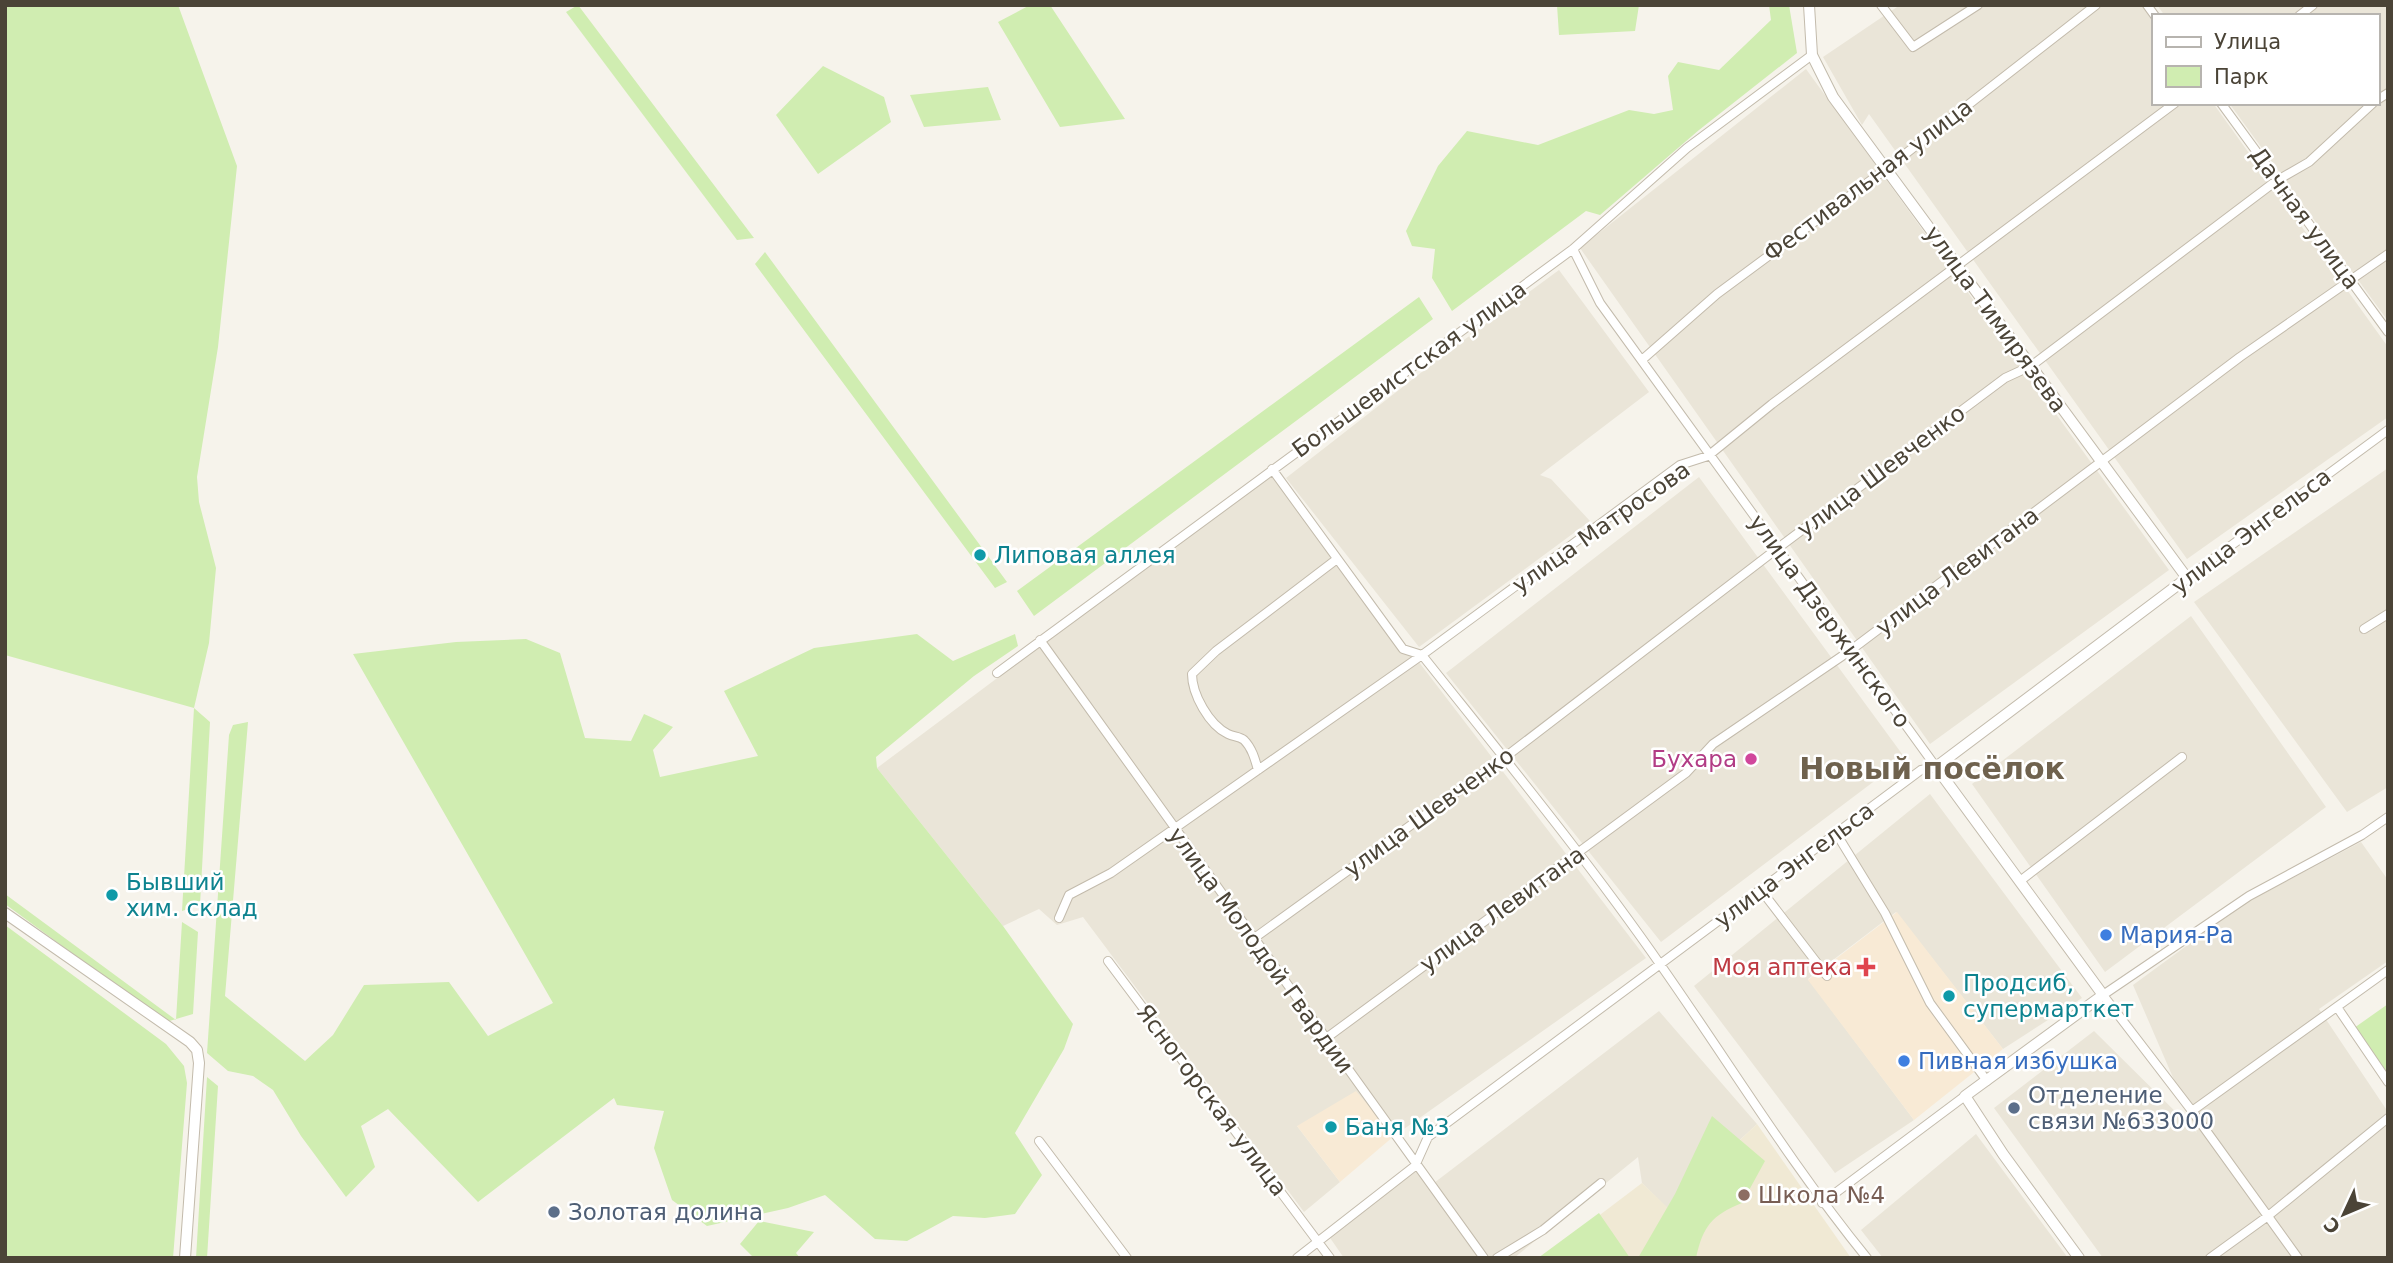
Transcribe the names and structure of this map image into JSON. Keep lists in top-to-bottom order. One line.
{"streets":{"street":["Фестивальная улица","Дачная улица","улица Тимирязева","Большевистская улица","улица Шевченко","улица Матросова","улица Энгельса","улица Левитана","улица Дзержинского","улица Молодой Гвардии","Ясногорская улица"]},"crossings":[["Фестивальная улица","улица Тимирязева"],["Фестивальная улица","улица Дзержинского"],["Дачная улица","улица Шевченко"],["Дачная улица","улица Левитана"],["улица Тимирязева","Большевистская улица"],["улица Тимирязева","улица Шевченко"],["улица Тимирязева","улица Матросова"],["улица Тимирязева","улица Энгельса"],["улица Тимирязева","улица Левитана"],["Большевистская улица","улица Дзержинского"],["Большевистская улица","улица Молодой Гвардии"],["улица Шевченко","улица Дзержинского"],["улица Шевченко","улица Молодой Гвардии"],["улица Матросова","улица Дзержинского"],["улица Матросова","улица Молодой Гвардии"],["улица Энгельса","улица Дзержинского"],["улица Энгельса","улица Молодой Гвардии"],["улица Энгельса","Ясногорская улица"],["улица Левитана","улица Дзержинского"],["улица Левитана","улица Молодой Гвардии"]],"districts":["Новый посёлок"],"places":{"other":["Липовая аллея","Бухара","Бывший хим. склад","Мария-Ра","Продсиб, супермарткет","Пивная избушка","Отделение связи №633000","Баня №3","Школа №4","Золотая долина"],"health":["Моя аптека"]},"legend":["Улица","Парк"],"north":"bottom left"}
